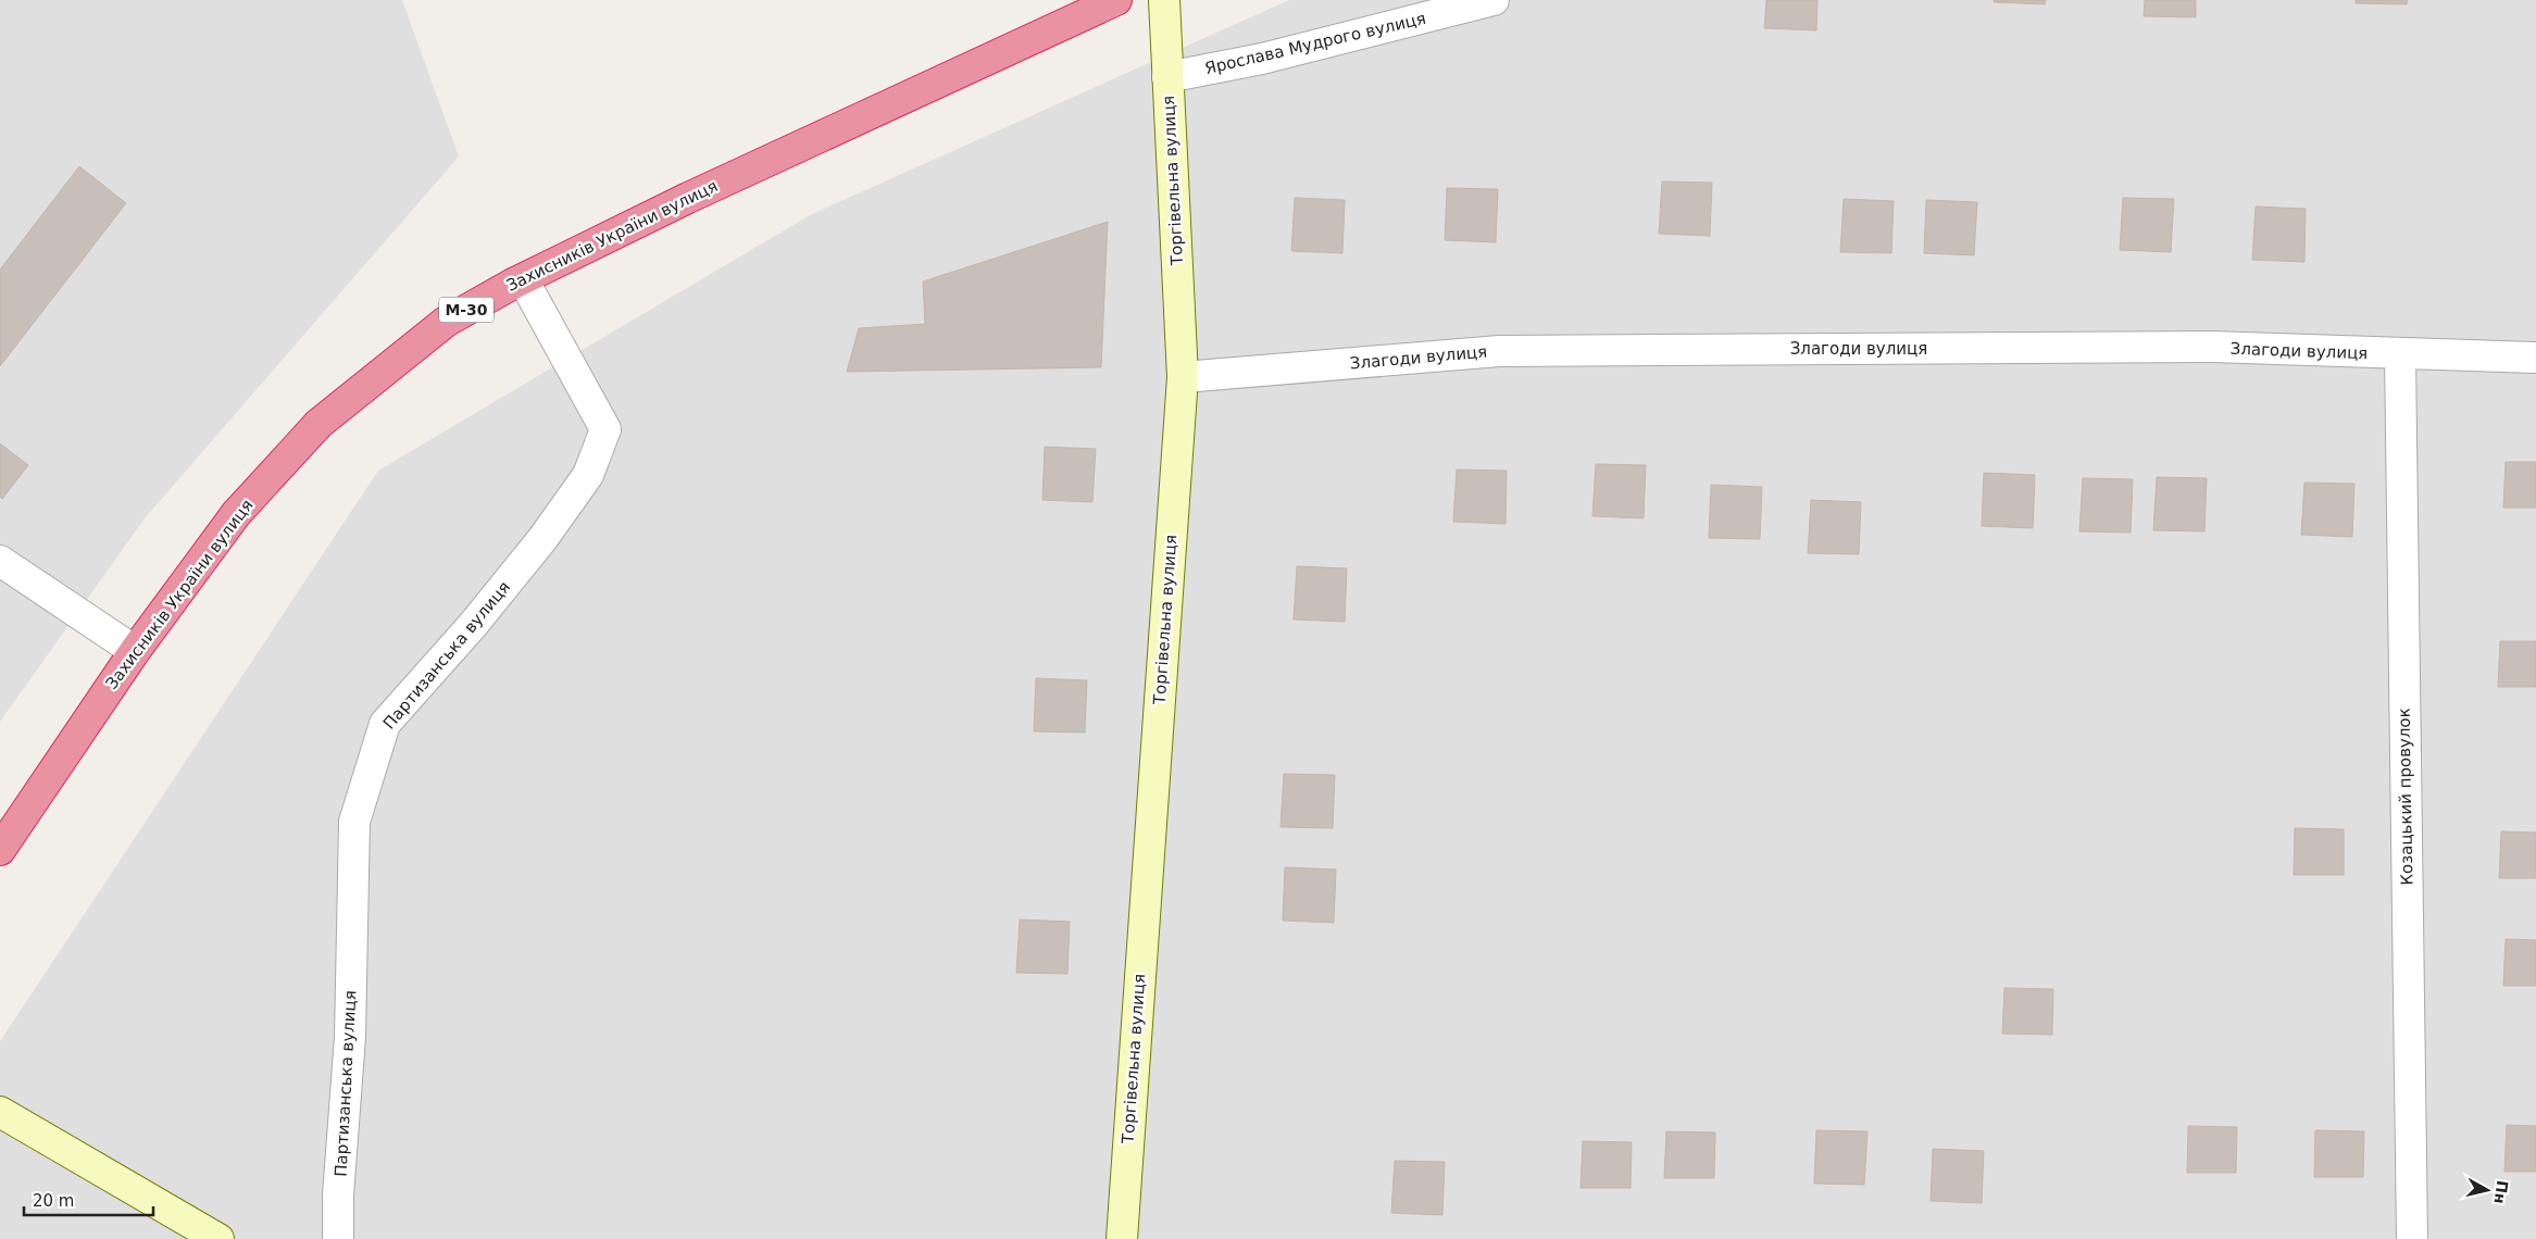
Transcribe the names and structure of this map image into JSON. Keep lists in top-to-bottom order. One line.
{"streets":{"highway":["Захисників України вулиця","М-30"],"street":["Ярослава Мудрого вулиця","Торгівельна вулиця","Злагоди вулиця","Партизанська вулиця","Козацький провулок"]},"crossings":[["Ярослава Мудрого вулиця","Торгівельна вулиця"],["Торгівельна вулиця","Злагоди вулиця"],["Захисників України вулиця","Партизанська вулиця"],["Злагоди вулиця","Козацький провулок"]],"scale_bar":"20 m","north":"right"}
